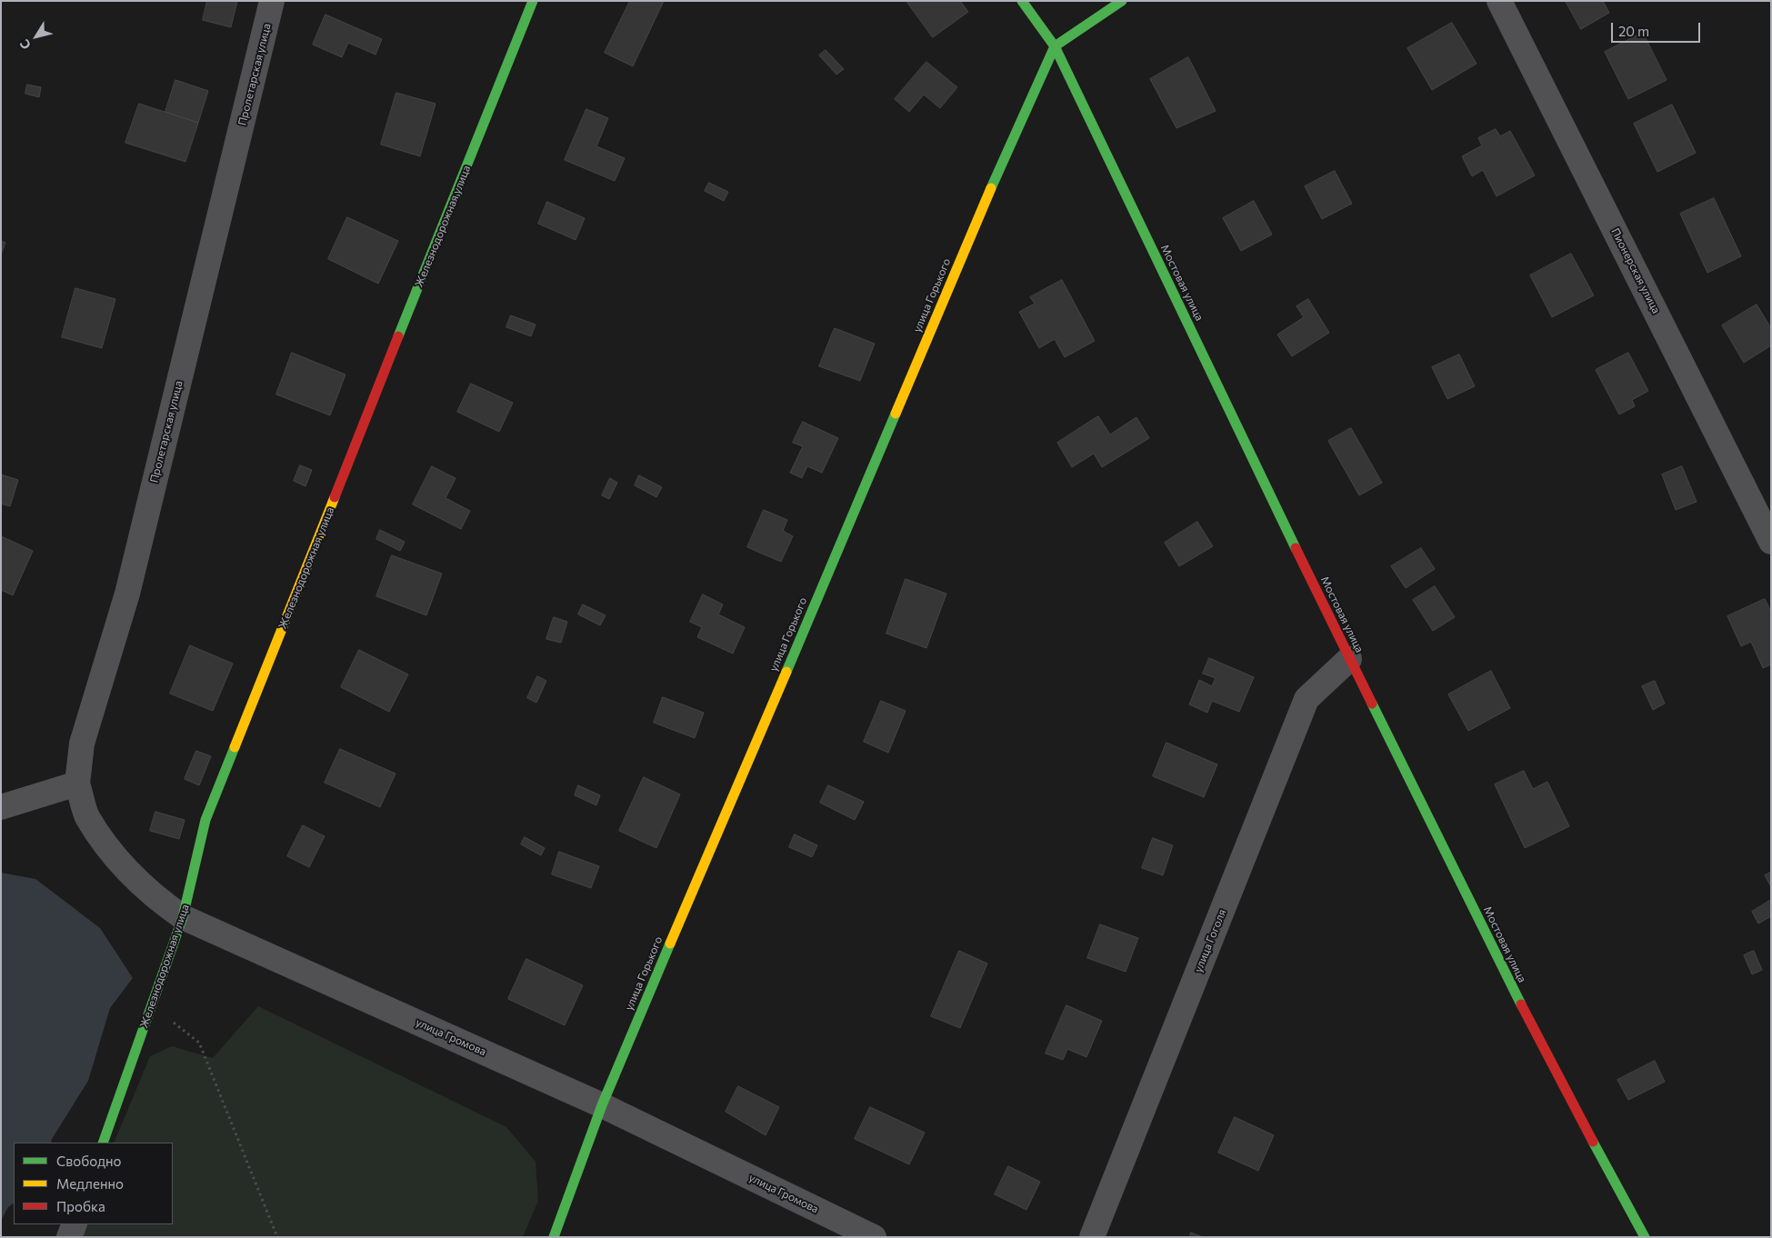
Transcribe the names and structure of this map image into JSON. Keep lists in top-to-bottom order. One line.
{"streets":{"street":["Пролетарская улица","Железнодорожная улица","Пионерская улица","Мостовая улица","улица Горького","улица Гоголя","улица Громова"]},"crossings":[["Пролетарская улица","улица Громова"],["Железнодорожная улица","улица Громова"],["Мостовая улица","улица Горького"],["Мостовая улица","улица Гоголя"],["улица Горького","улица Громова"]],"legend":["Свободно","Медленно","Пробка"],"scale_bar":"20 m","north":"bottom left"}
